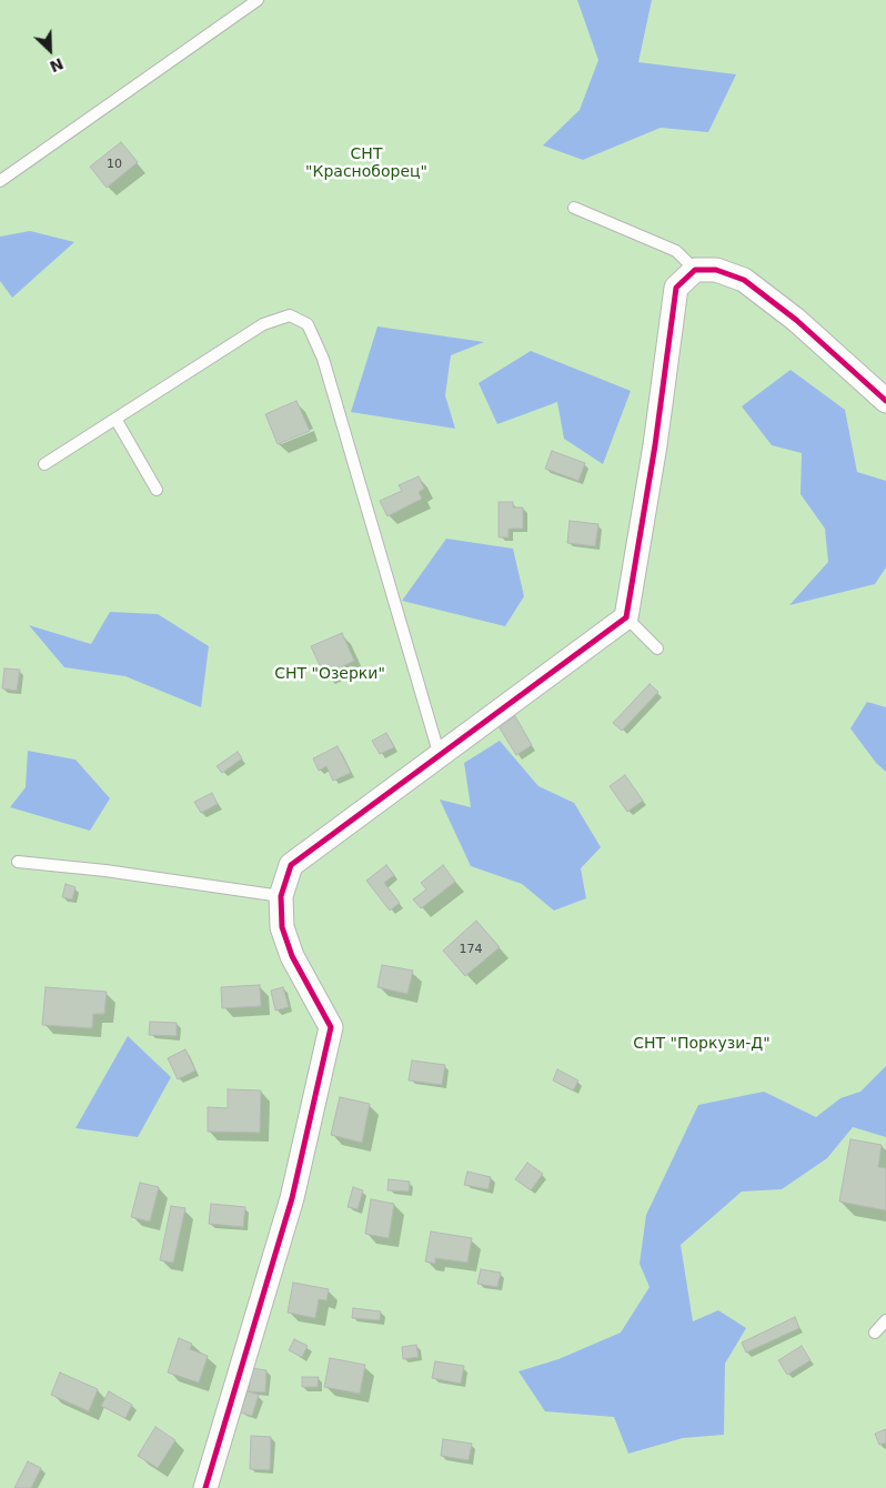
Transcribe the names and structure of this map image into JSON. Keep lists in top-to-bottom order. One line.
{"parks":["СНТ \"Красноборец\"","СНТ \"Озерки\"","СНТ \"Поркузи-Д\""],"house_numbers":["10","174"],"north":"bottom right"}
